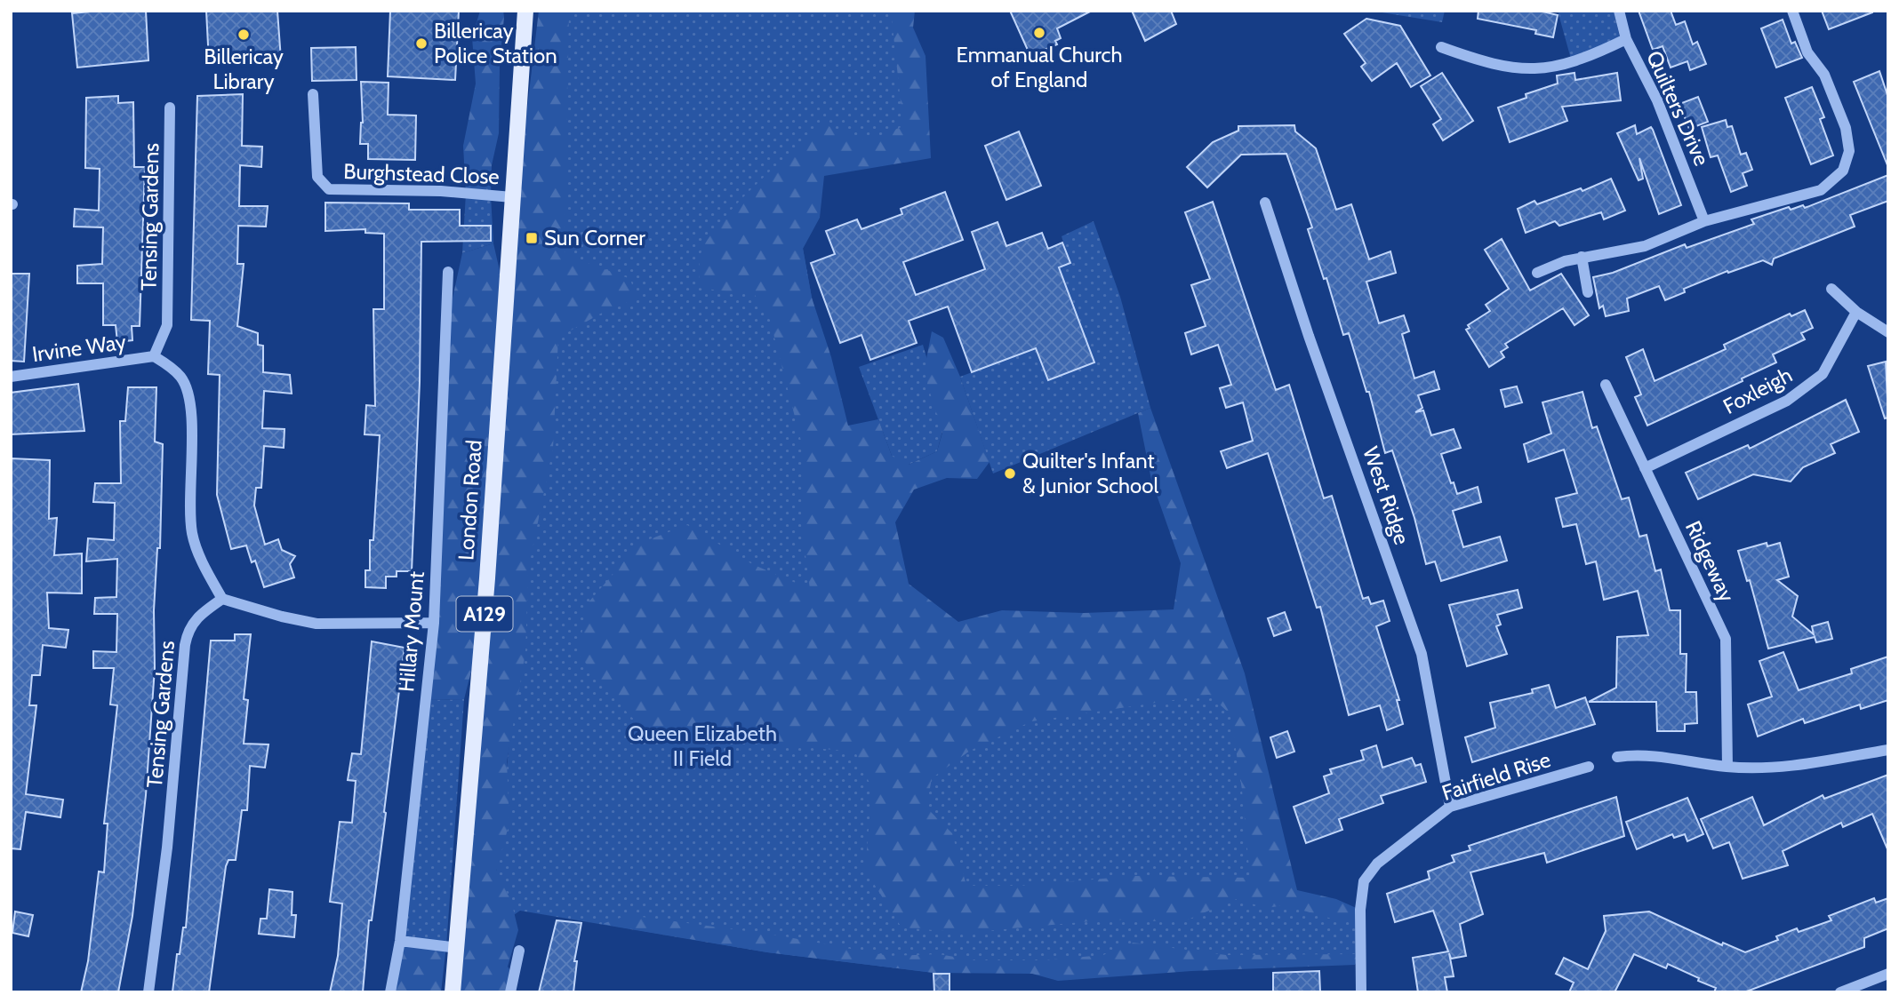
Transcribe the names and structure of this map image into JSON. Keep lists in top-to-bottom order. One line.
{"streets":{"main road":["London Road","A129"],"street":["Quilters Drive","Burghstead Close","Tensing Gardens","Irvine Way","Foxleigh","West Ridge","Ridgeway","Hillary Mount","Fairfield Rise"]},"crossings":[["Burghstead Close","London Road"],["Tensing Gardens","Irvine Way"],["Foxleigh","Ridgeway"],["West Ridge","Fairfield Rise"]],"parks":["Queen Elizabeth II Field"],"places":{"other":["Emmanual Church of England","Billericay Library","Billericay Police Station","Quilter's Infant & Junior School"],"transit":["Sun Corner"]}}
